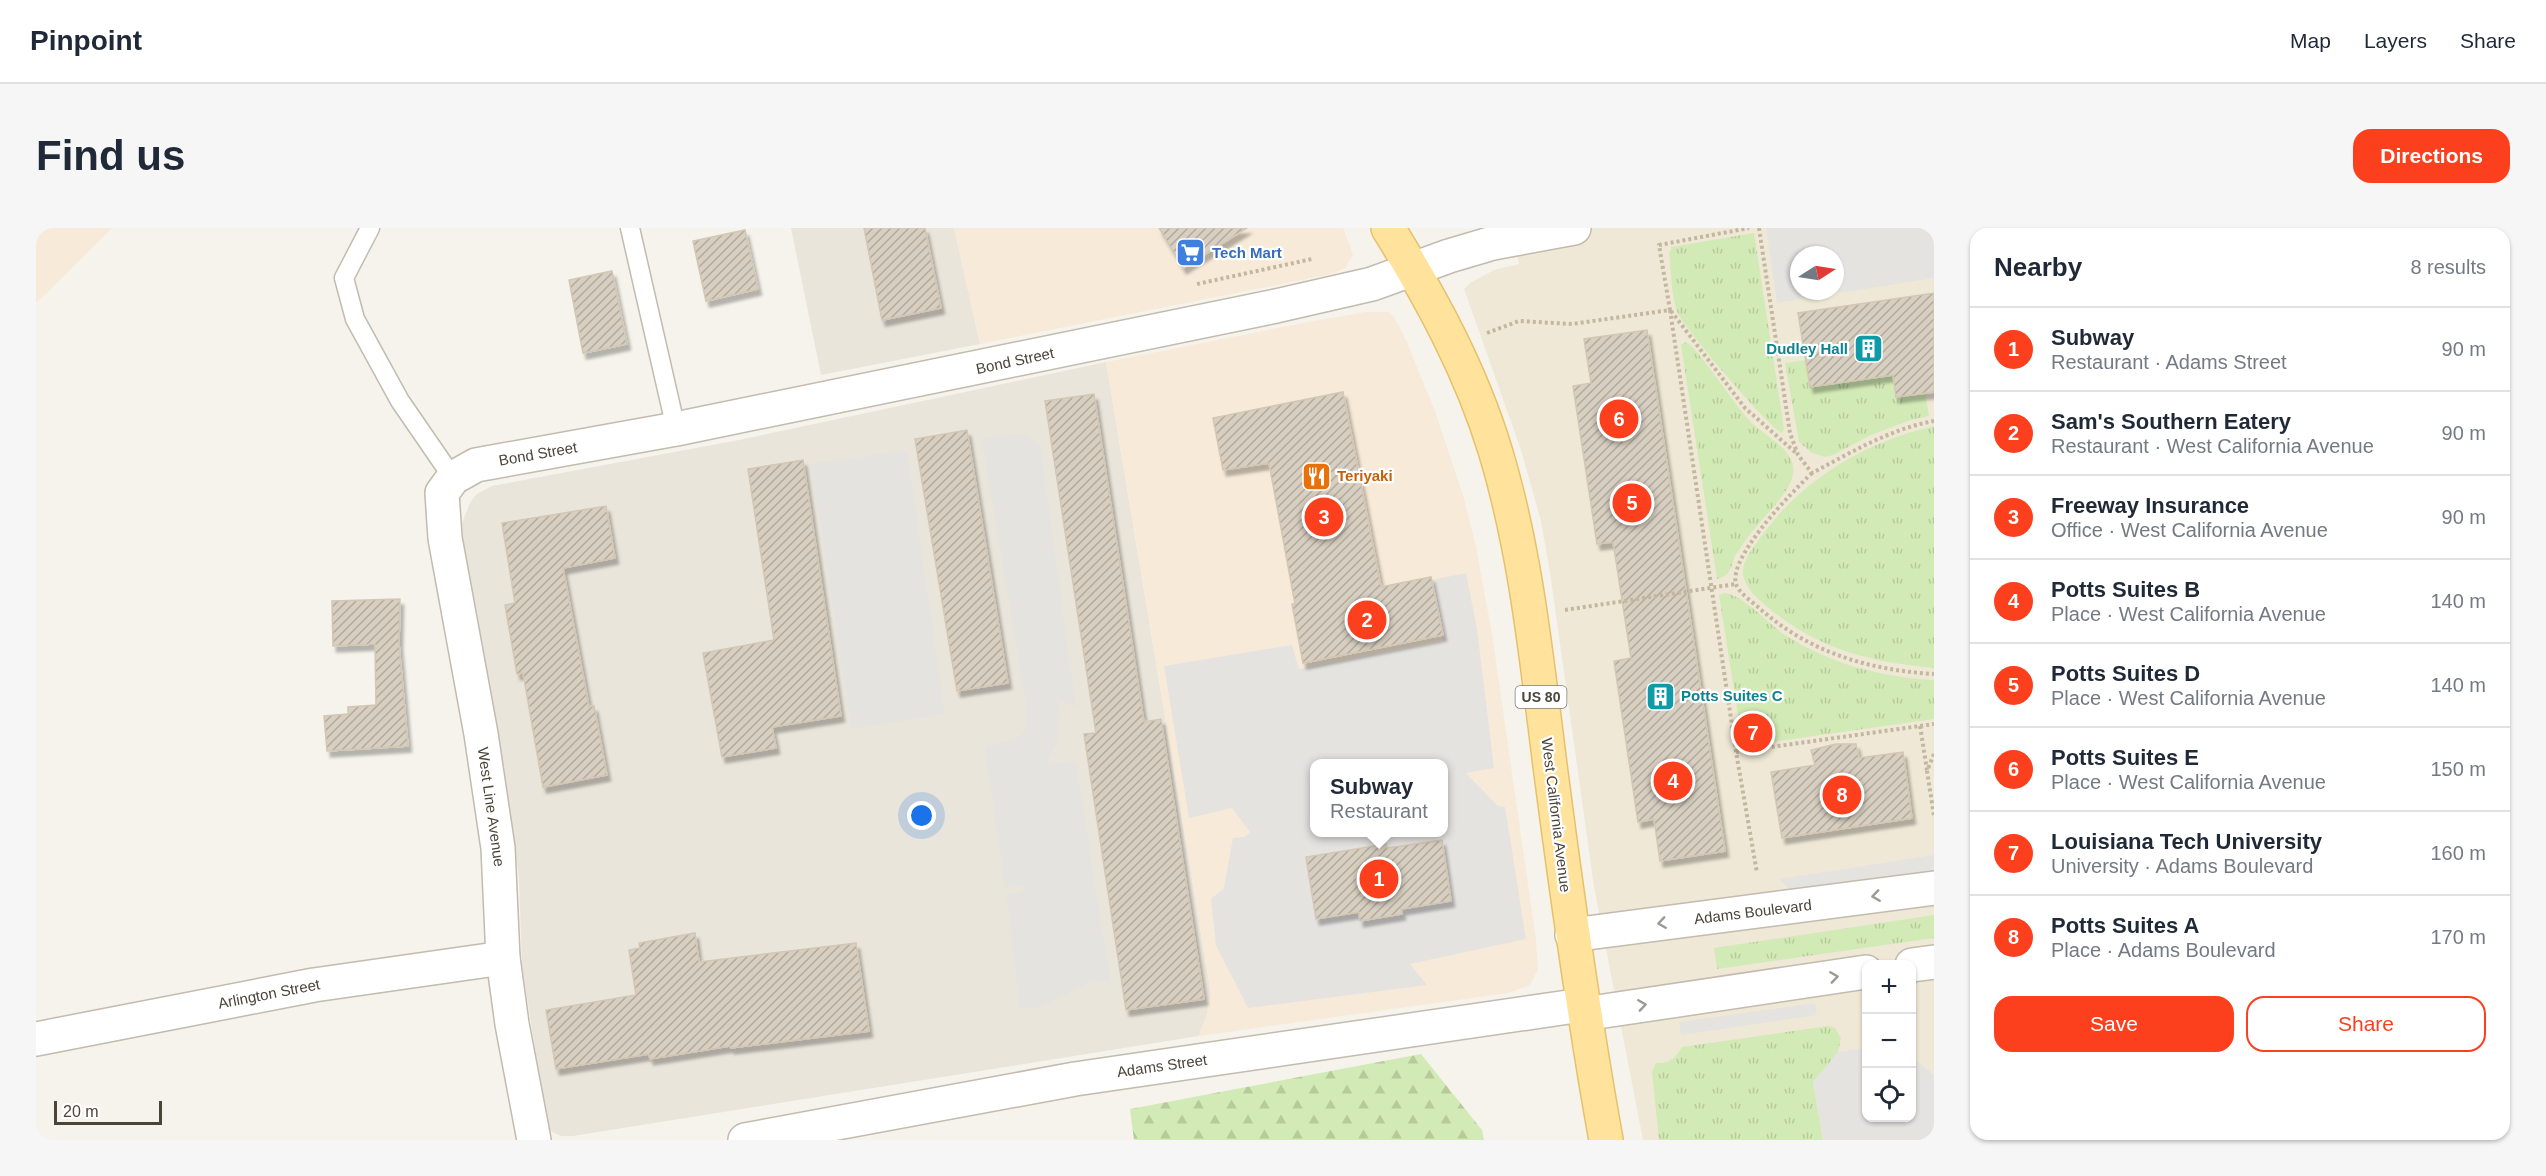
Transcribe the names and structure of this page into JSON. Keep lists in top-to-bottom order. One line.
{"streets":{"main road":["US 80","West California Avenue"],"street":["Bond Street","West Line Avenue","Adams Boulevard","Arlington Street","Adams Street"]},"crossings":[["Bond Street","West Line Avenue"],["Bond Street","West California Avenue"],["West Line Avenue","Arlington Street"],["West California Avenue","Adams Boulevard"],["West California Avenue","Adams Street"]],"places":{"supermarket":["Tech Mart"],"building":["Dudley Hall","Potts Suites C"],"restaurant":["Teriyaki"]},"scale_bar":"20 m","north":"right","page":{"header":"Pinpoint","nav":["Map","Layers","Share"],"buttons":["Directions",["Save","Share"]],"title":"Find us","heading":["Nearby","8 results"],"list":[{"mark":"1","name":"Subway","note":"Restaurant · Adams Street","value":"90 m"},{"mark":"2","name":"Sam's Southern Eatery","note":"Restaurant · West California Avenue","value":"90 m"},{"mark":"3","name":"Freeway Insurance","note":"Office · West California Avenue","value":"90 m"},{"mark":"4","name":"Potts Suites B","note":"Place · West California Avenue","value":"140 m"},{"mark":"5","name":"Potts Suites D","note":"Place · West California Avenue","value":"140 m"},{"mark":"6","name":"Potts Suites E","note":"Place · West California Avenue","value":"150 m"},{"mark":"7","name":"Louisiana Tech University","note":"University · Adams Boulevard","value":"160 m"},{"mark":"8","name":"Potts Suites A","note":"Place · Adams Boulevard","value":"170 m"}],"pins":["6","5","3","2","7","4","8","1"],"popup":["Subway","Restaurant"],"map_buttons":["+","−"],"scale":"20 m"}}
